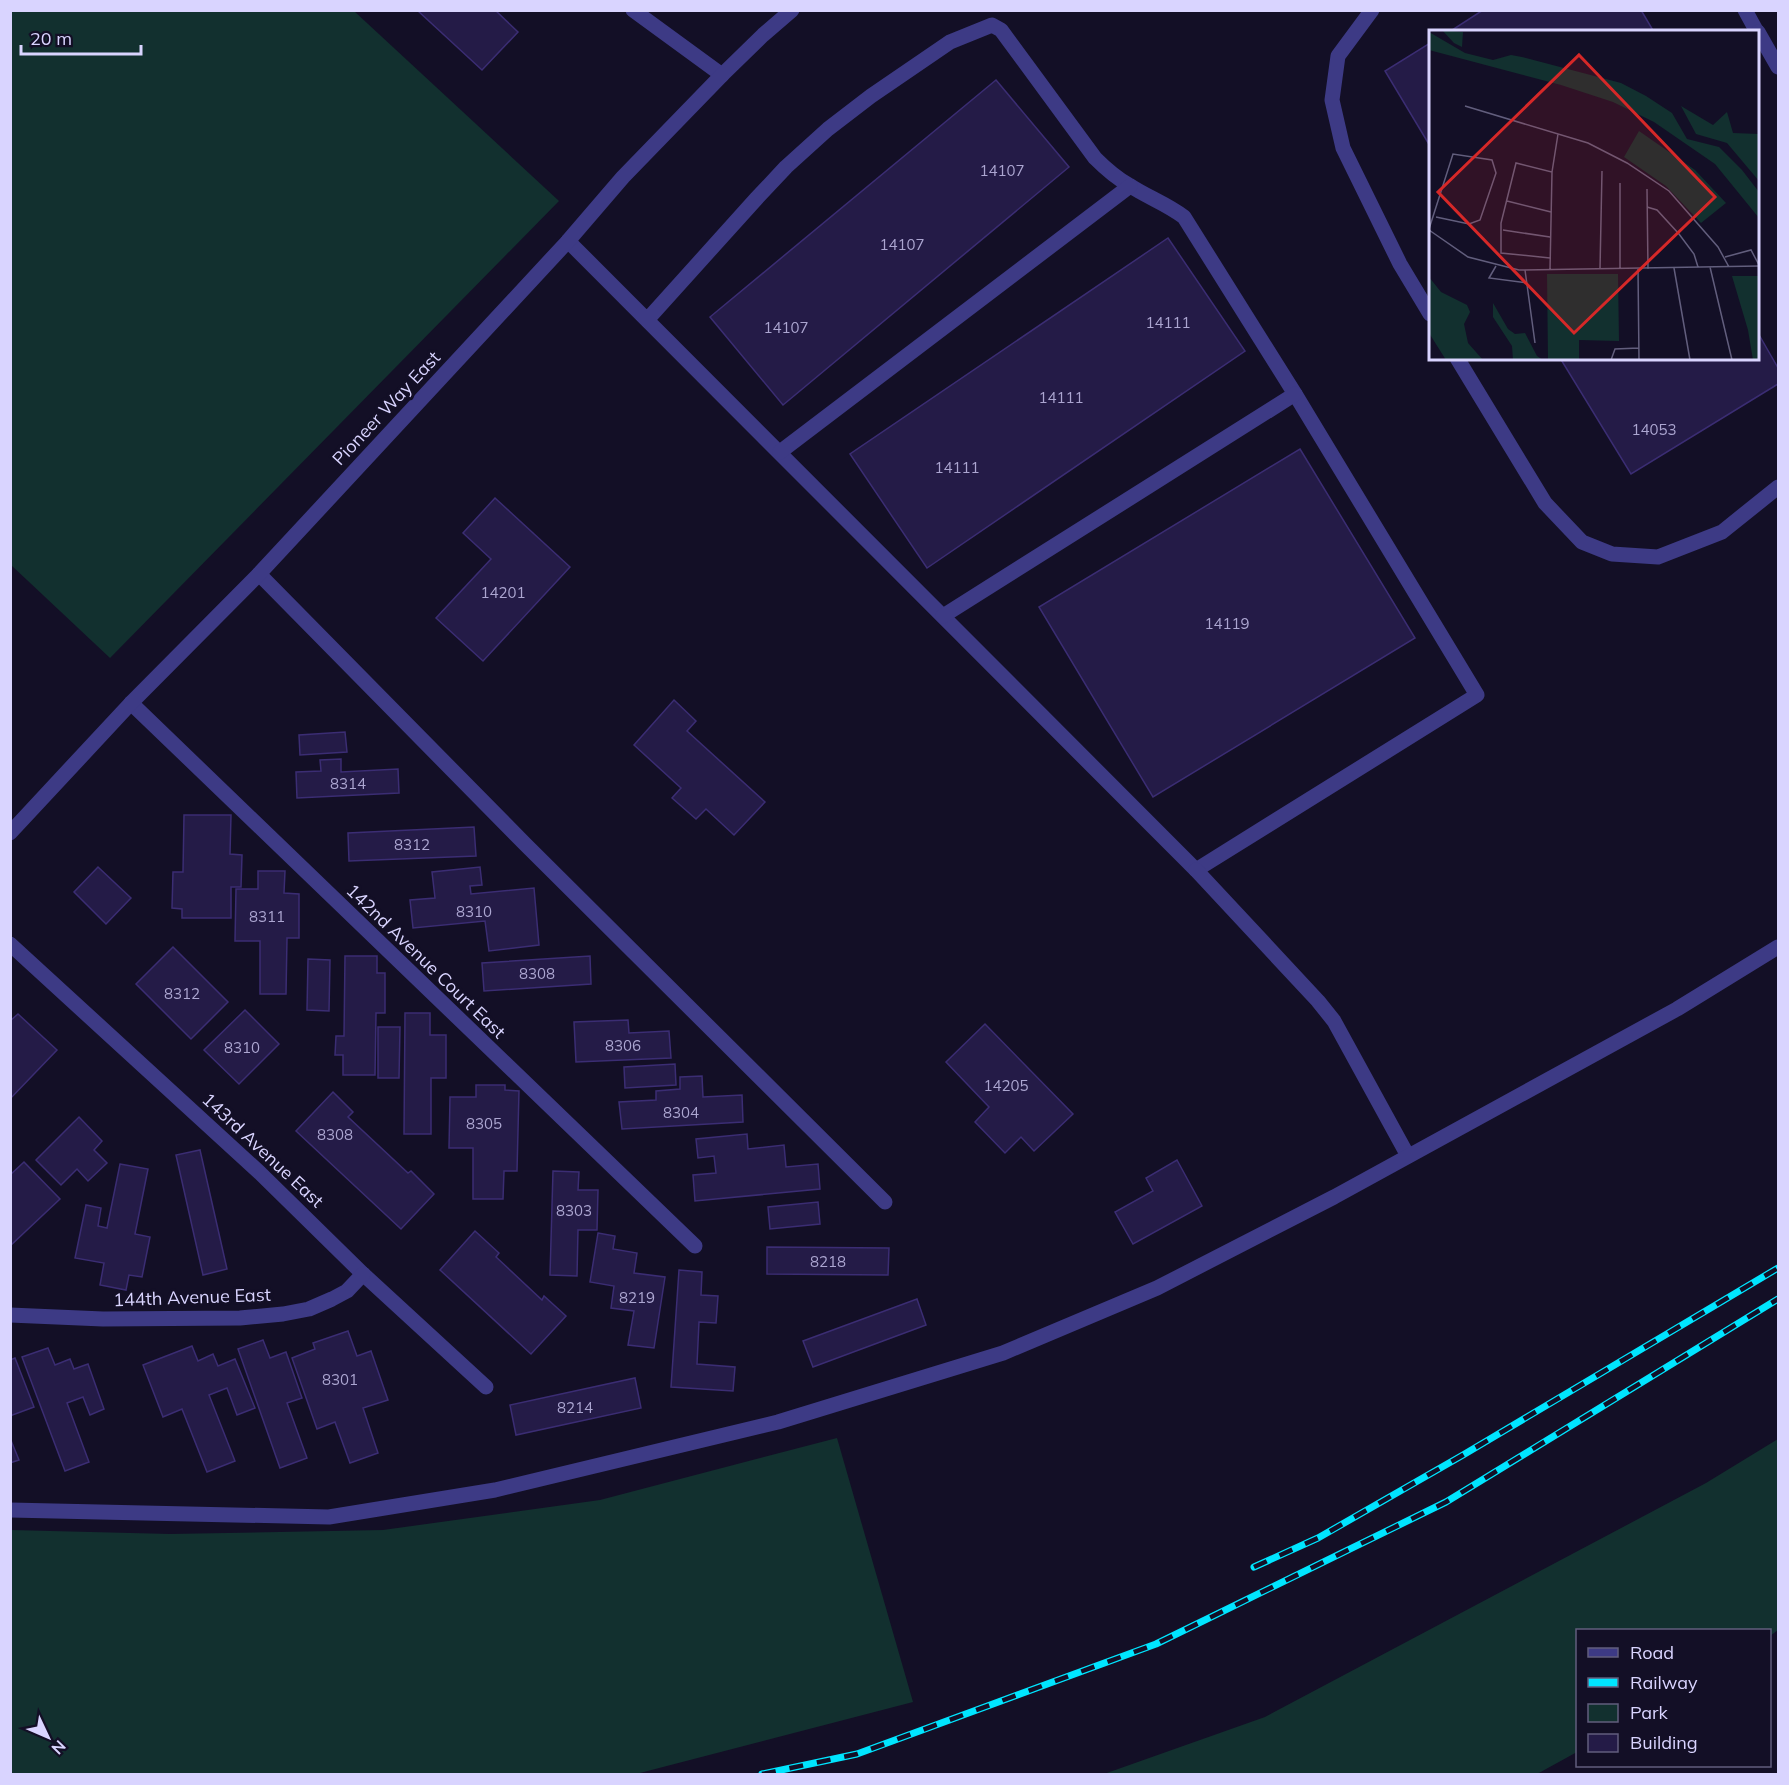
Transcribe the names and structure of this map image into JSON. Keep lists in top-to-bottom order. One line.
{"streets":{"street":["Pioneer Way East","142nd Avenue Court East","143rd Avenue East","144th Avenue East"]},"crossings":[["Pioneer Way East","142nd Avenue Court East"],["143rd Avenue East","144th Avenue East"]],"house_numbers":["14107","14107","14111","14107","14111","14053","14111","14201","14119","8314","8312","8310","8311","8308","8312","8306","8310","14205","8304","8305","8308","8303","8218","8219","8301","8214"],"legend":["Road","Railway","Park","Building"],"scale_bar":"20 m","north":"bottom right"}
